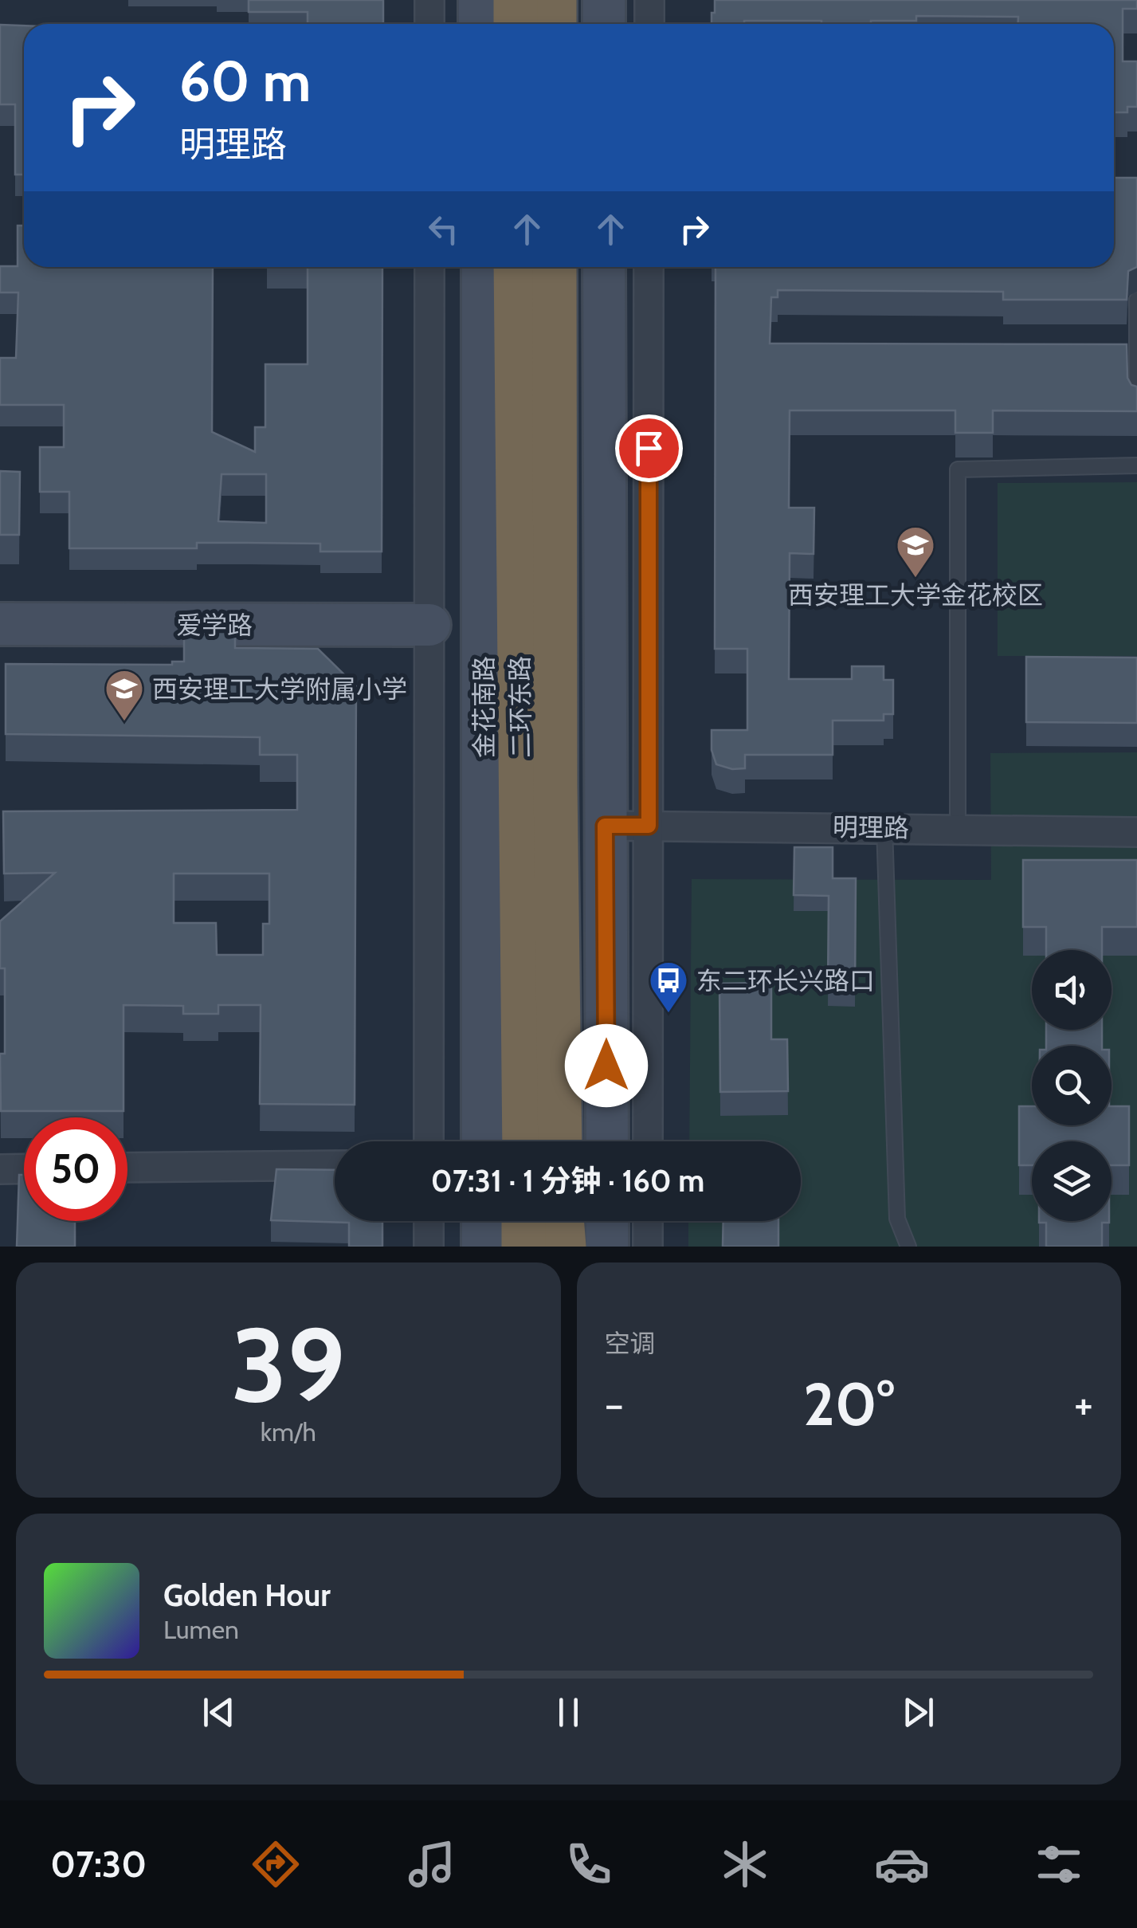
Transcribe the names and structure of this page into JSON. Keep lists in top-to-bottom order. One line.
{"streets":{"highway":["二环东路"],"main road":["爱学路","金花南路"],"street":["明理路"]},"places":{"school or university":["西安理工大学金花校区","西安理工大学附属小学"],"bus stop":["东二环长兴路口"]},"page":{"turn":["60 m","明理路"],"limit":"50","trip":"07:31 · 1 分钟 · 160 m","tile":[["39","km/h"],"空调"],"heat":["−","20°","+"],"song":["Golden Hour","Lumen"],"tabs":"07:30"}}
